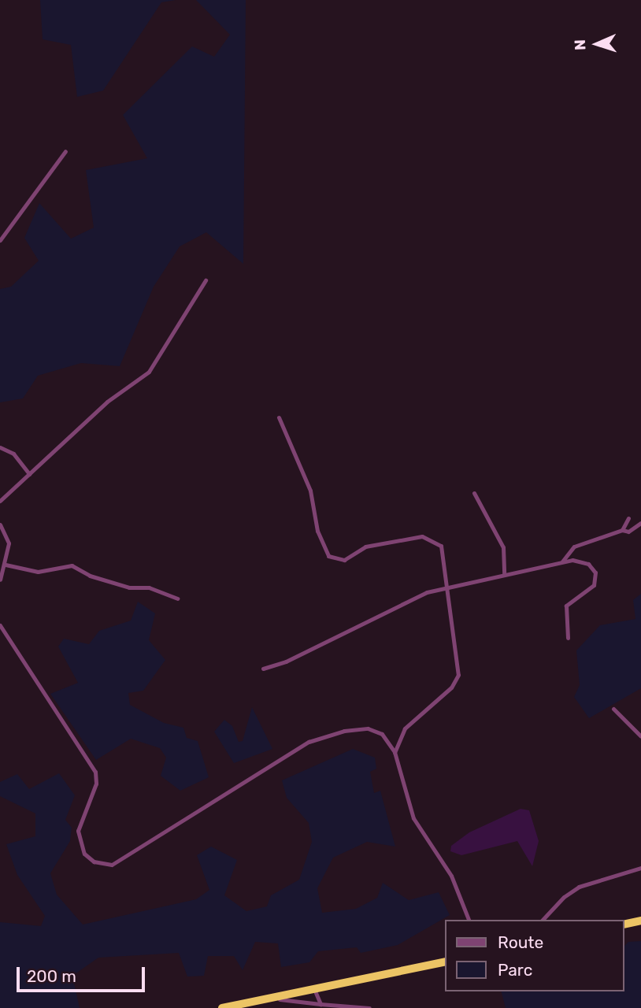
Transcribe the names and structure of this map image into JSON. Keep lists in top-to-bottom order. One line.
{"legend":["Route","Parc"],"scale_bar":"200 m","north":"left"}
